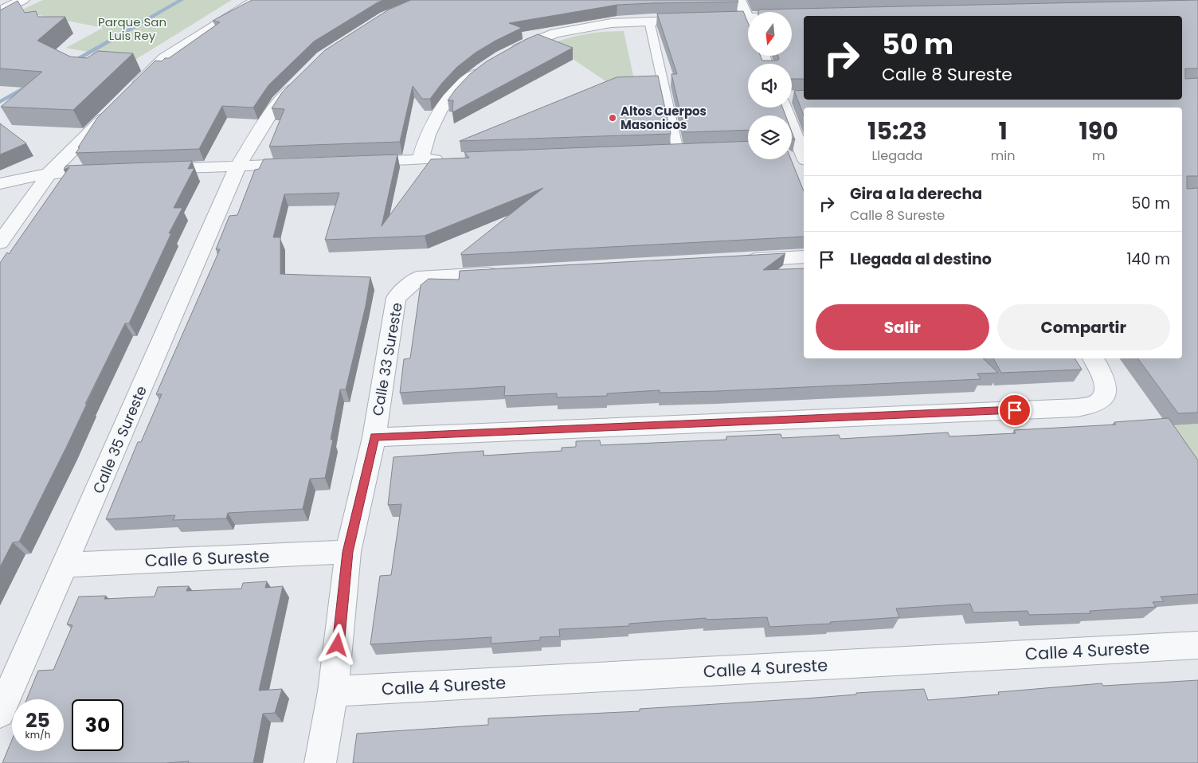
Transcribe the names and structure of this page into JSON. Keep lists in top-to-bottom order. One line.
{"streets":{"street":["Calle 33 Sureste","Calle 35 Sureste","Calle 6 Sureste","Calle 4 Sureste"]},"crossings":[["Calle 33 Sureste","Calle 6 Sureste"],["Calle 33 Sureste","Calle 4 Sureste"],["Calle 35 Sureste","Calle 6 Sureste"]],"parks":["Parque San Luis Rey"],"places":["Altos Cuerpos Masonicos"],"north":"bottom","page":{"turn":["50 m","Calle 8 Sureste"],"eta":["15:23","Llegada","1","min","190","m"],"list":[{"name":"Gira a la derecha","note":"Calle 8 Sureste","value":"50 m"},{"name":"Llegada al destino","value":"140 m"}],"buttons":["Salir","Compartir"],"speed":"25 km/h","limit":"30"}}
